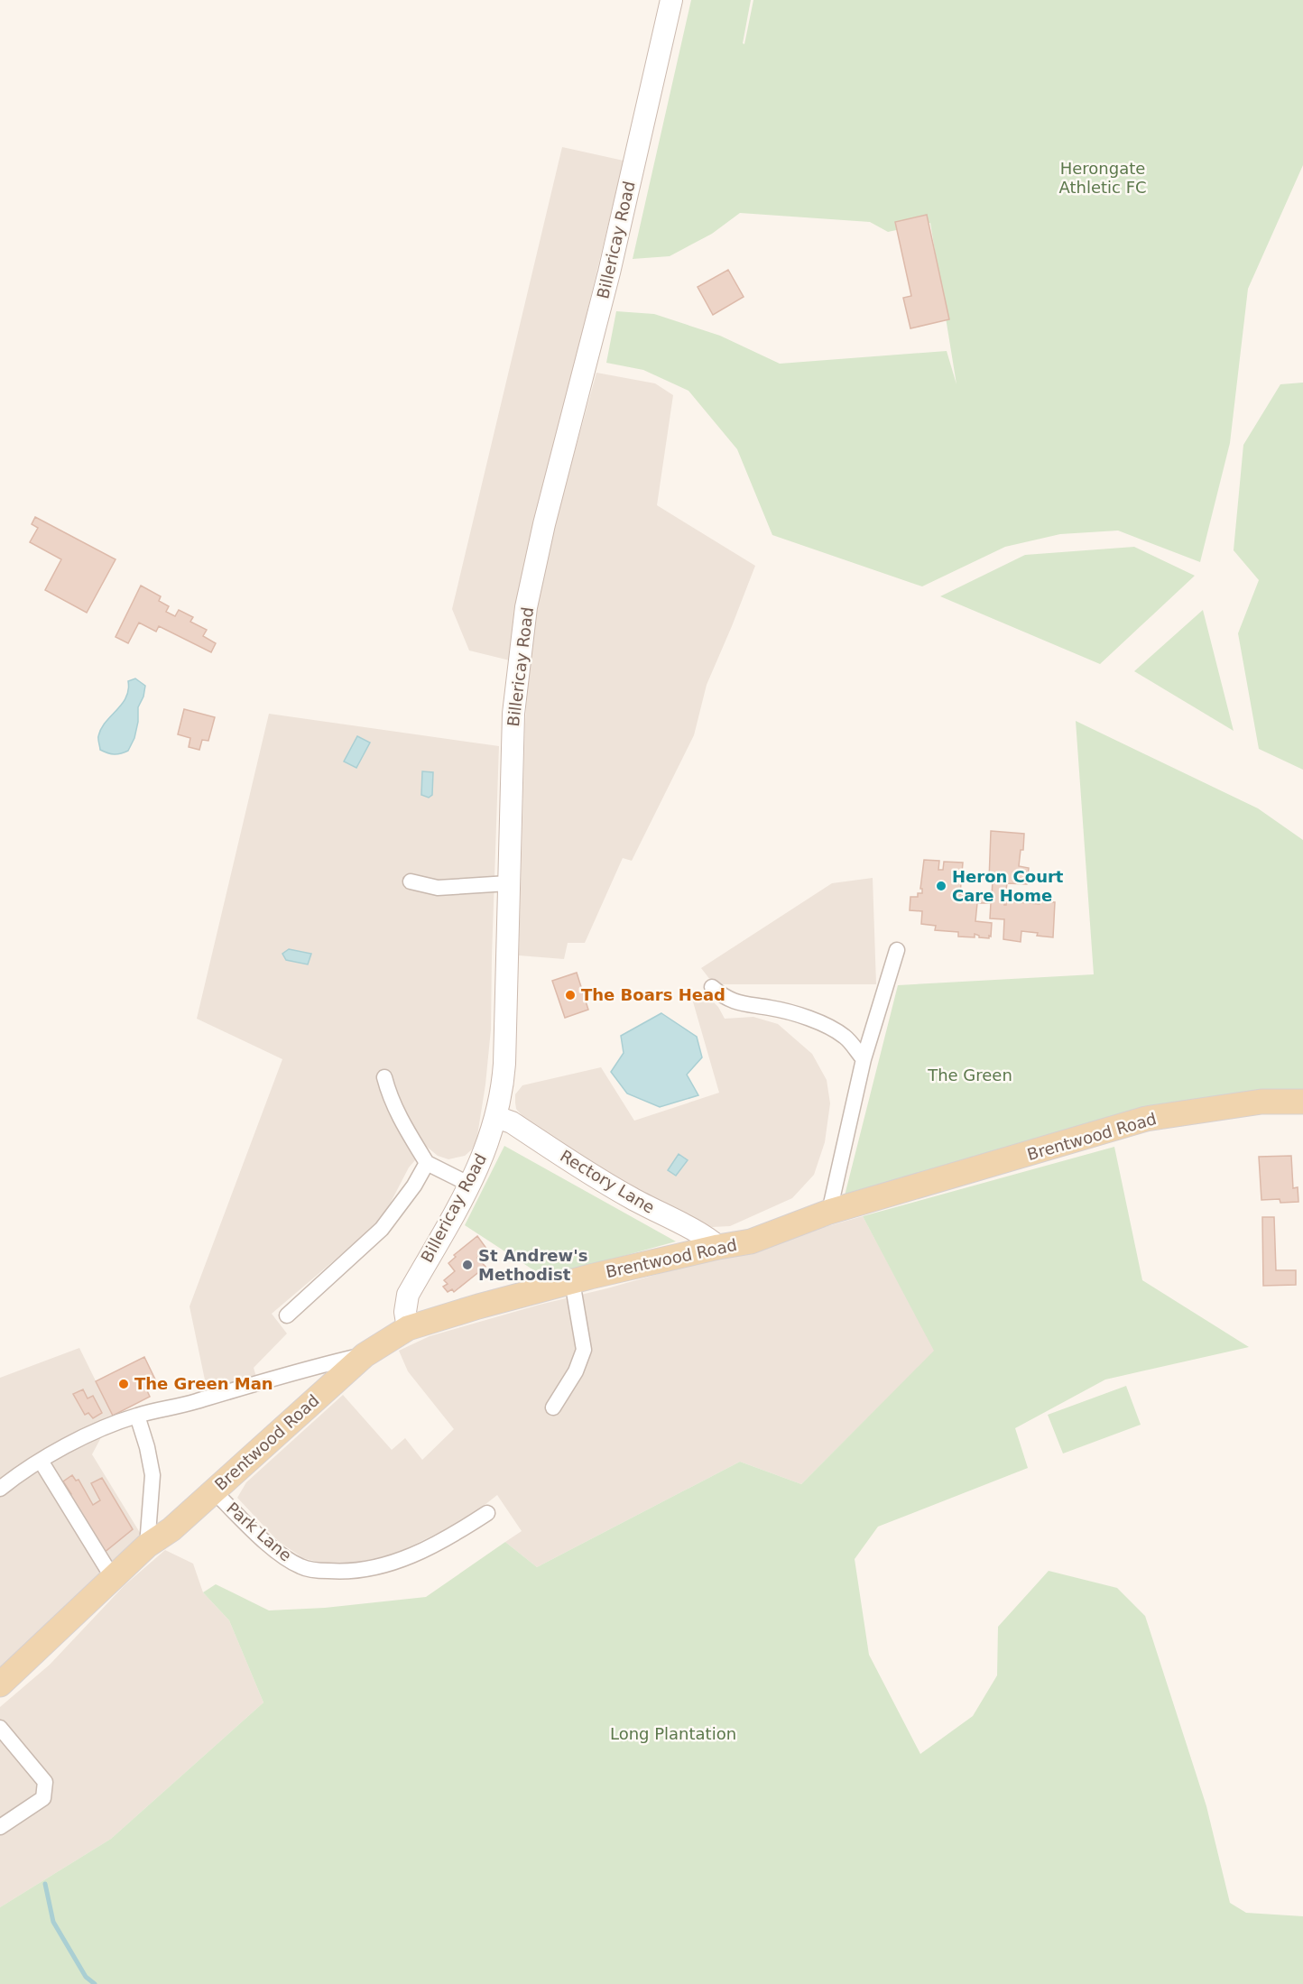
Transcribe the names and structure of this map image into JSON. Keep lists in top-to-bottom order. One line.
{"streets":{"main road":["Brentwood Road"],"street":["Billericay Road","Rectory Lane","Park Lane"]},"crossings":[["Billericay Road","Brentwood Road"],["Billericay Road","Rectory Lane"],["Brentwood Road","Rectory Lane"],["Brentwood Road","Park Lane"]],"parks":["Herongate Athletic FC","The Green","Long Plantation"],"places":["Heron Court Care Home","The Boars Head","St Andrew's Methodist","The Green Man"]}
